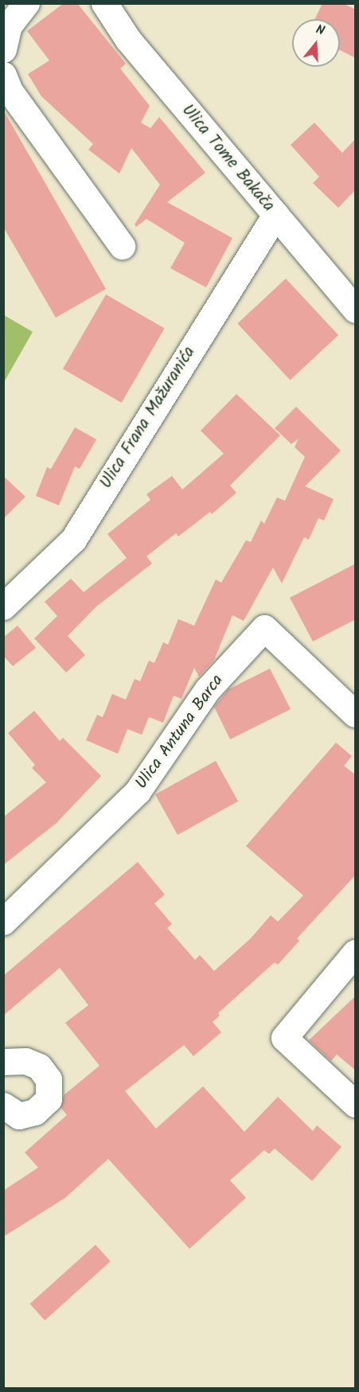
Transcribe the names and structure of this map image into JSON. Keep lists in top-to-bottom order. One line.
{"streets":{"street":["Ulica Tome Bakača","Ulica Frana Mažuranića","Ulica Antuna Barca"]},"crossings":[["Ulica Tome Bakača","Ulica Frana Mažuranića"]],"north":"top"}
